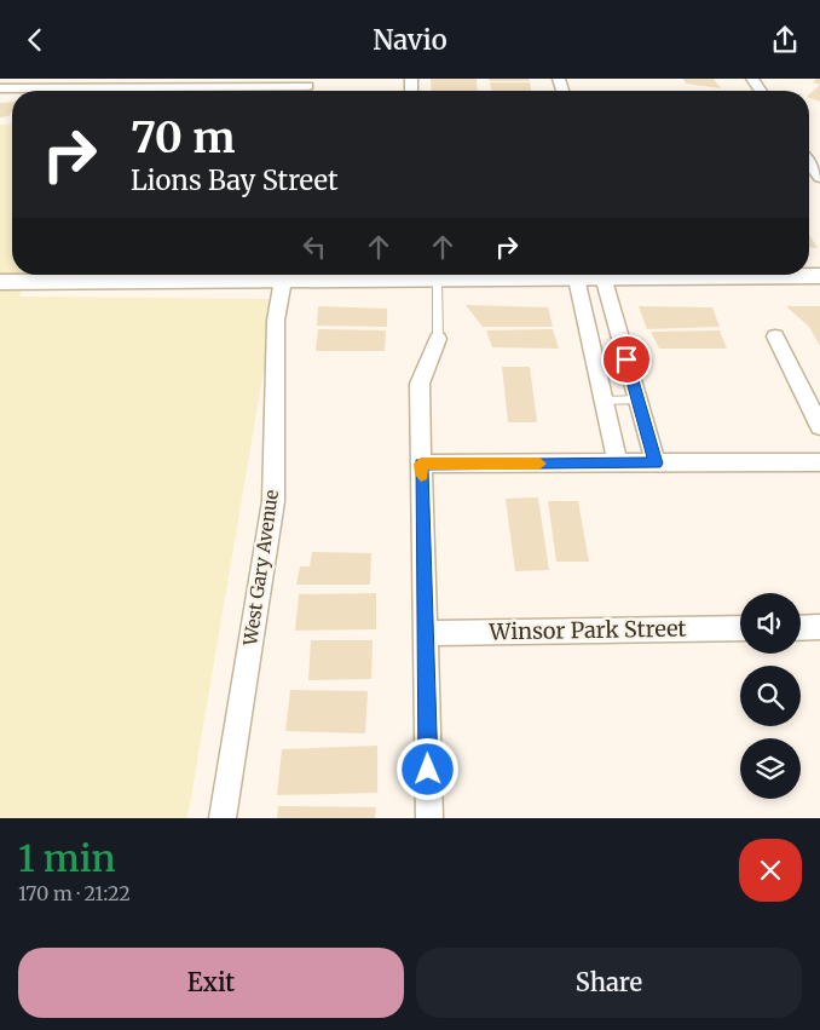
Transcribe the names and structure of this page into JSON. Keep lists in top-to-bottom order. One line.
{"streets":{"street":["West Gary Avenue","Winsor Park Street"]},"page":{"header":"Navio","turn":["70 m","Lions Bay Street"],"heading":["1 min","170 m · 21:22"],"buttons":["Exit","Share"]}}
